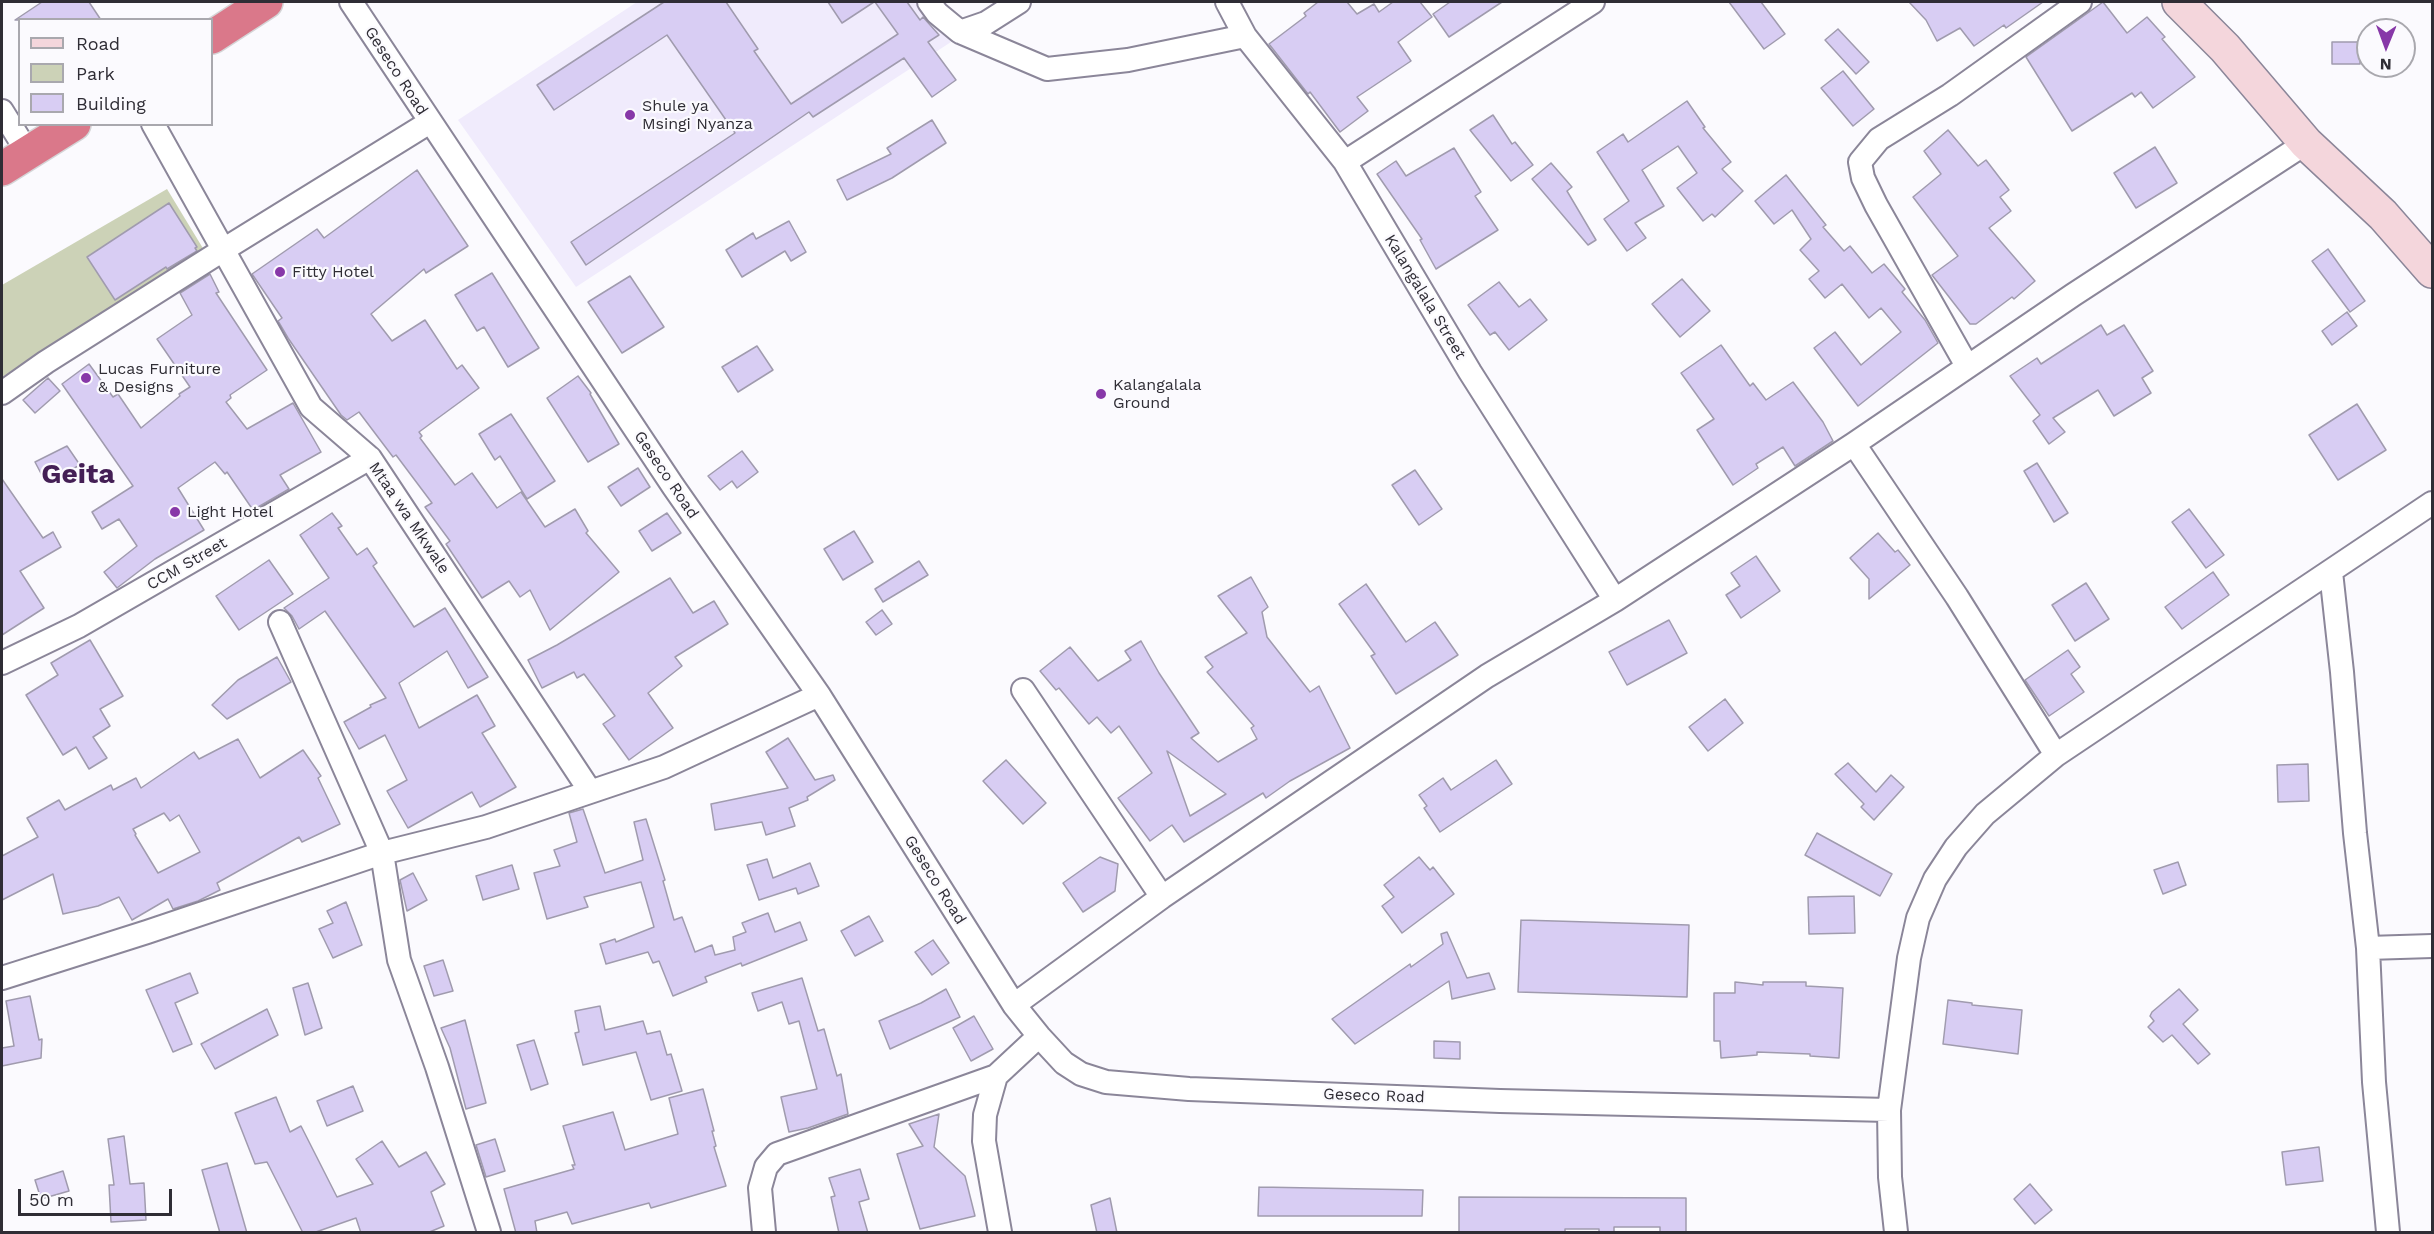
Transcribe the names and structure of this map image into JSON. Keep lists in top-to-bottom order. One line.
{"streets":{"street":["Geseco Road","Kalangalala Street","Mtaa wa Mkwale","CCM Street"]},"crossings":[["Mtaa wa Mkwale","CCM Street"]],"districts":["Geita"],"places":["Shule ya Msingi Nyanza","Fitty Hotel","Lucas Furniture & Designs","Kalangalala Ground","Light Hotel"],"legend":["Road","Park","Building"],"scale_bar":"50 m","north":"bottom"}
